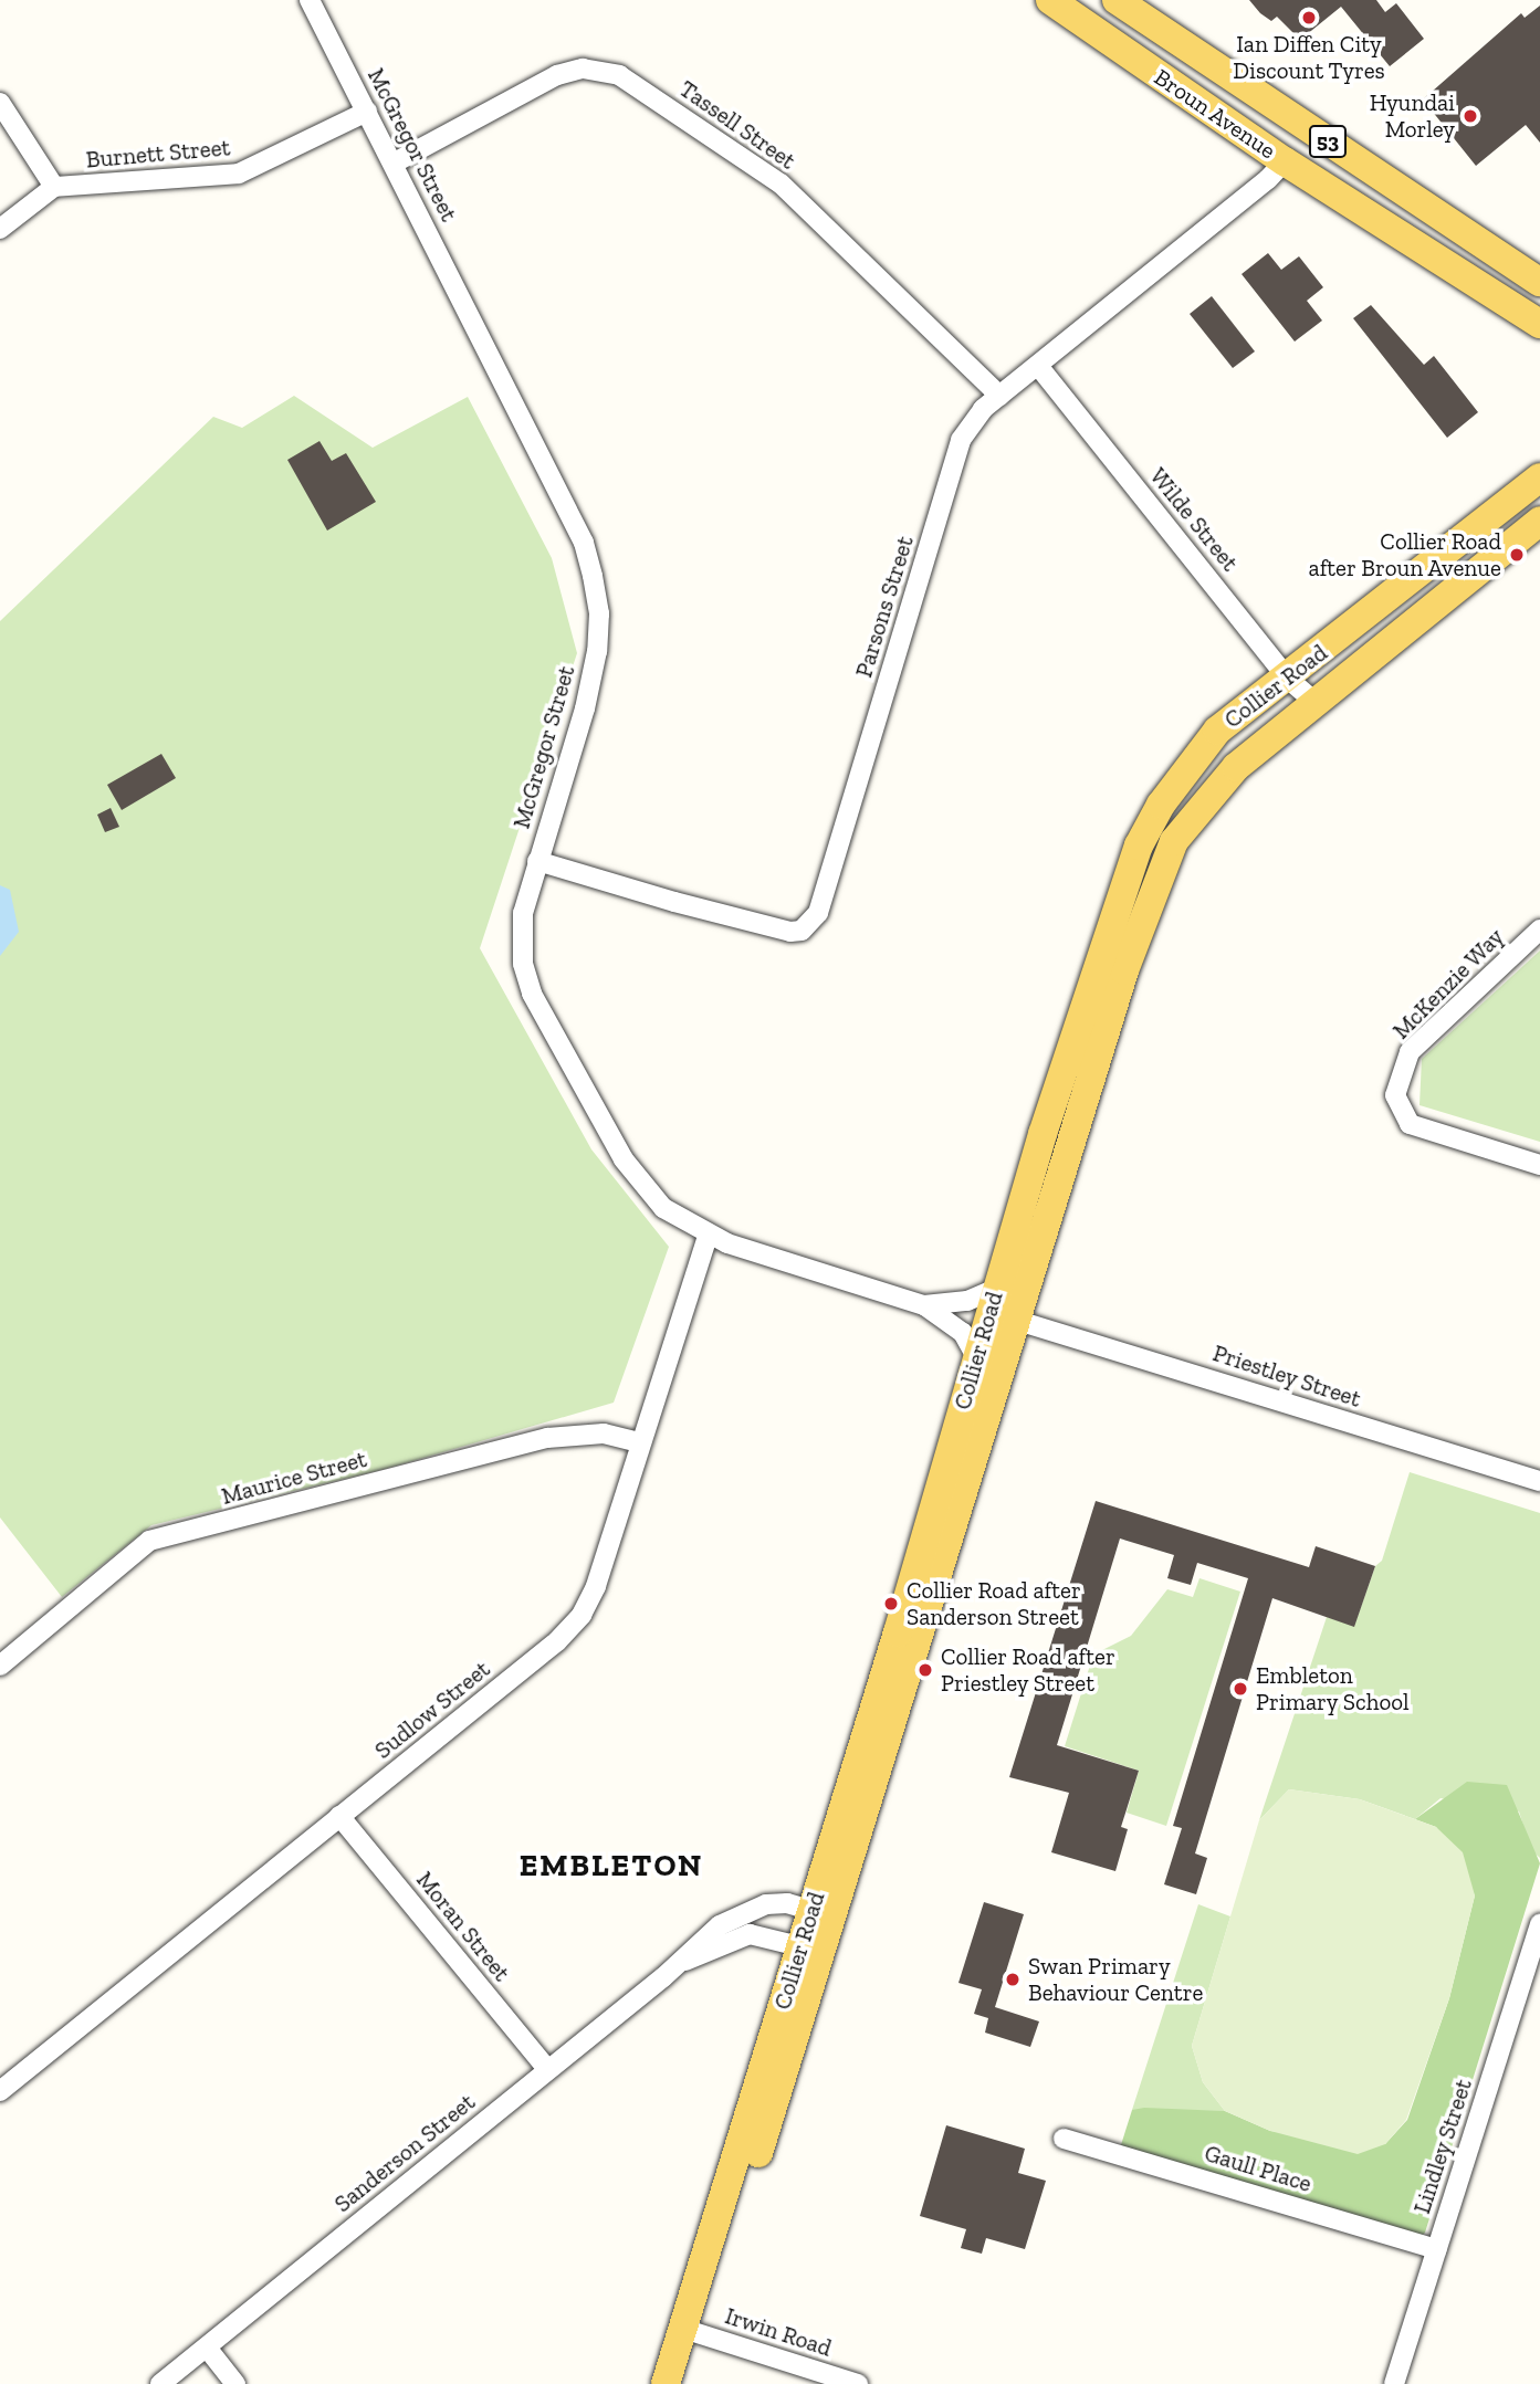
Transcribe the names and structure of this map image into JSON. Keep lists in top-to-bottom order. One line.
{"streets":{"main road":["Broun Avenue","53","Collier Road"],"street":["Tassell Street","McGregor Street","Burnett Street","Wilde Street","Parsons Street","McKenzie Way","Priestley Street","Maurice Street","Sudlow Street","Moran Street","Lindley Street","Sanderson Street","Gaull Place","Irwin Road"]},"crossings":[["Broun Avenue","Parsons Street"],["Tassell Street","McGregor Street"],["Tassell Street","Parsons Street"],["McGregor Street","Burnett Street"],["McGregor Street","Parsons Street"],["McGregor Street","Collier Road"],["McGregor Street","Sudlow Street"],["Wilde Street","Parsons Street"],["Wilde Street","Collier Road"],["Collier Road","Priestley Street"],["Collier Road","Sanderson Street"],["Collier Road","Irwin Road"],["Maurice Street","Sudlow Street"],["Sudlow Street","Moran Street"],["Moran Street","Sanderson Street"],["Lindley Street","Gaull Place"]],"districts":["EMBLETON"],"places":["Ian Diffen City Discount Tyres","Hyundai Morley","Collier Road after Broun Avenue","Collier Road after Sanderson Street","Collier Road after Priestley Street","Embleton Primary School","Swan Primary Behaviour Centre"]}
